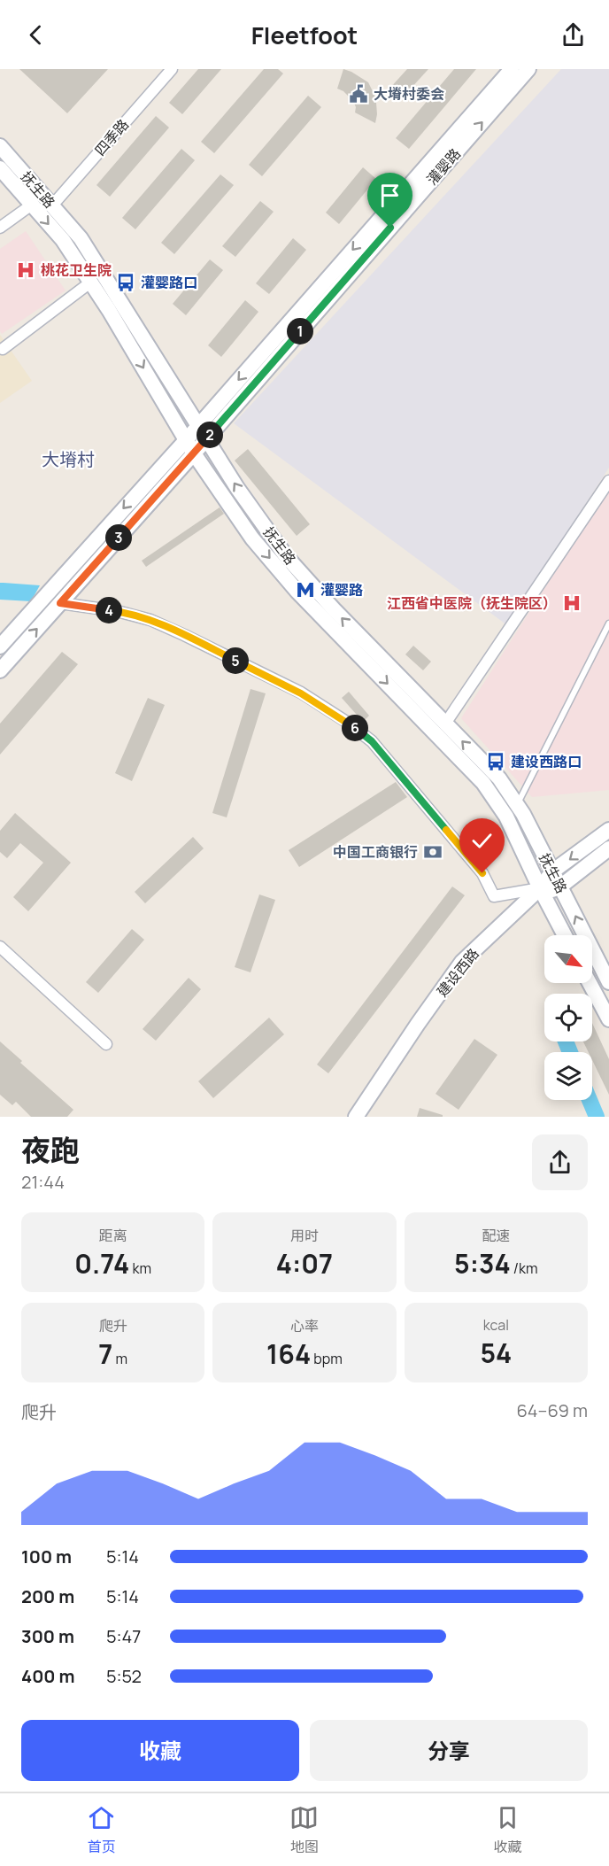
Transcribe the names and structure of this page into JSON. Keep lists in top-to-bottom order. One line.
{"streets":{"main road":["灌婴路","抚生路","建设西路"],"street":["四季路"]},"crossings":[["四季路","抚生路"],["灌婴路","抚生路"],["抚生路","建设西路"]],"districts":["大塉村"],"places":{"public building":["大塉村委会"],"hospital":["桃花卫生院","江西省中医院（抚生院区）"],"bus stop":["灌婴路口","建设西路口"],"metro station":["灌婴路"],"bank":["中国工商银行"]},"north":"bottom right","page":{"header":"Fleetfoot","pins":["1","2","3","4","5","6"],"heading":["夜跑","21:44"],"stats":[["距离","0.74 km"],["用时","4:07"],["配速","5:34 /km"],["爬升","7 m"],["心率","164 bpm"],["kcal","54"]],"chart":["爬升","64–69 m"],"list":[{"name":"100 m","note":"5:14"},{"name":"200 m","note":"5:14"},{"name":"300 m","note":"5:47"},{"name":"400 m","note":"5:52"}],"buttons":["收藏","分享"],"tabs":["首页","地图","收藏"]}}
